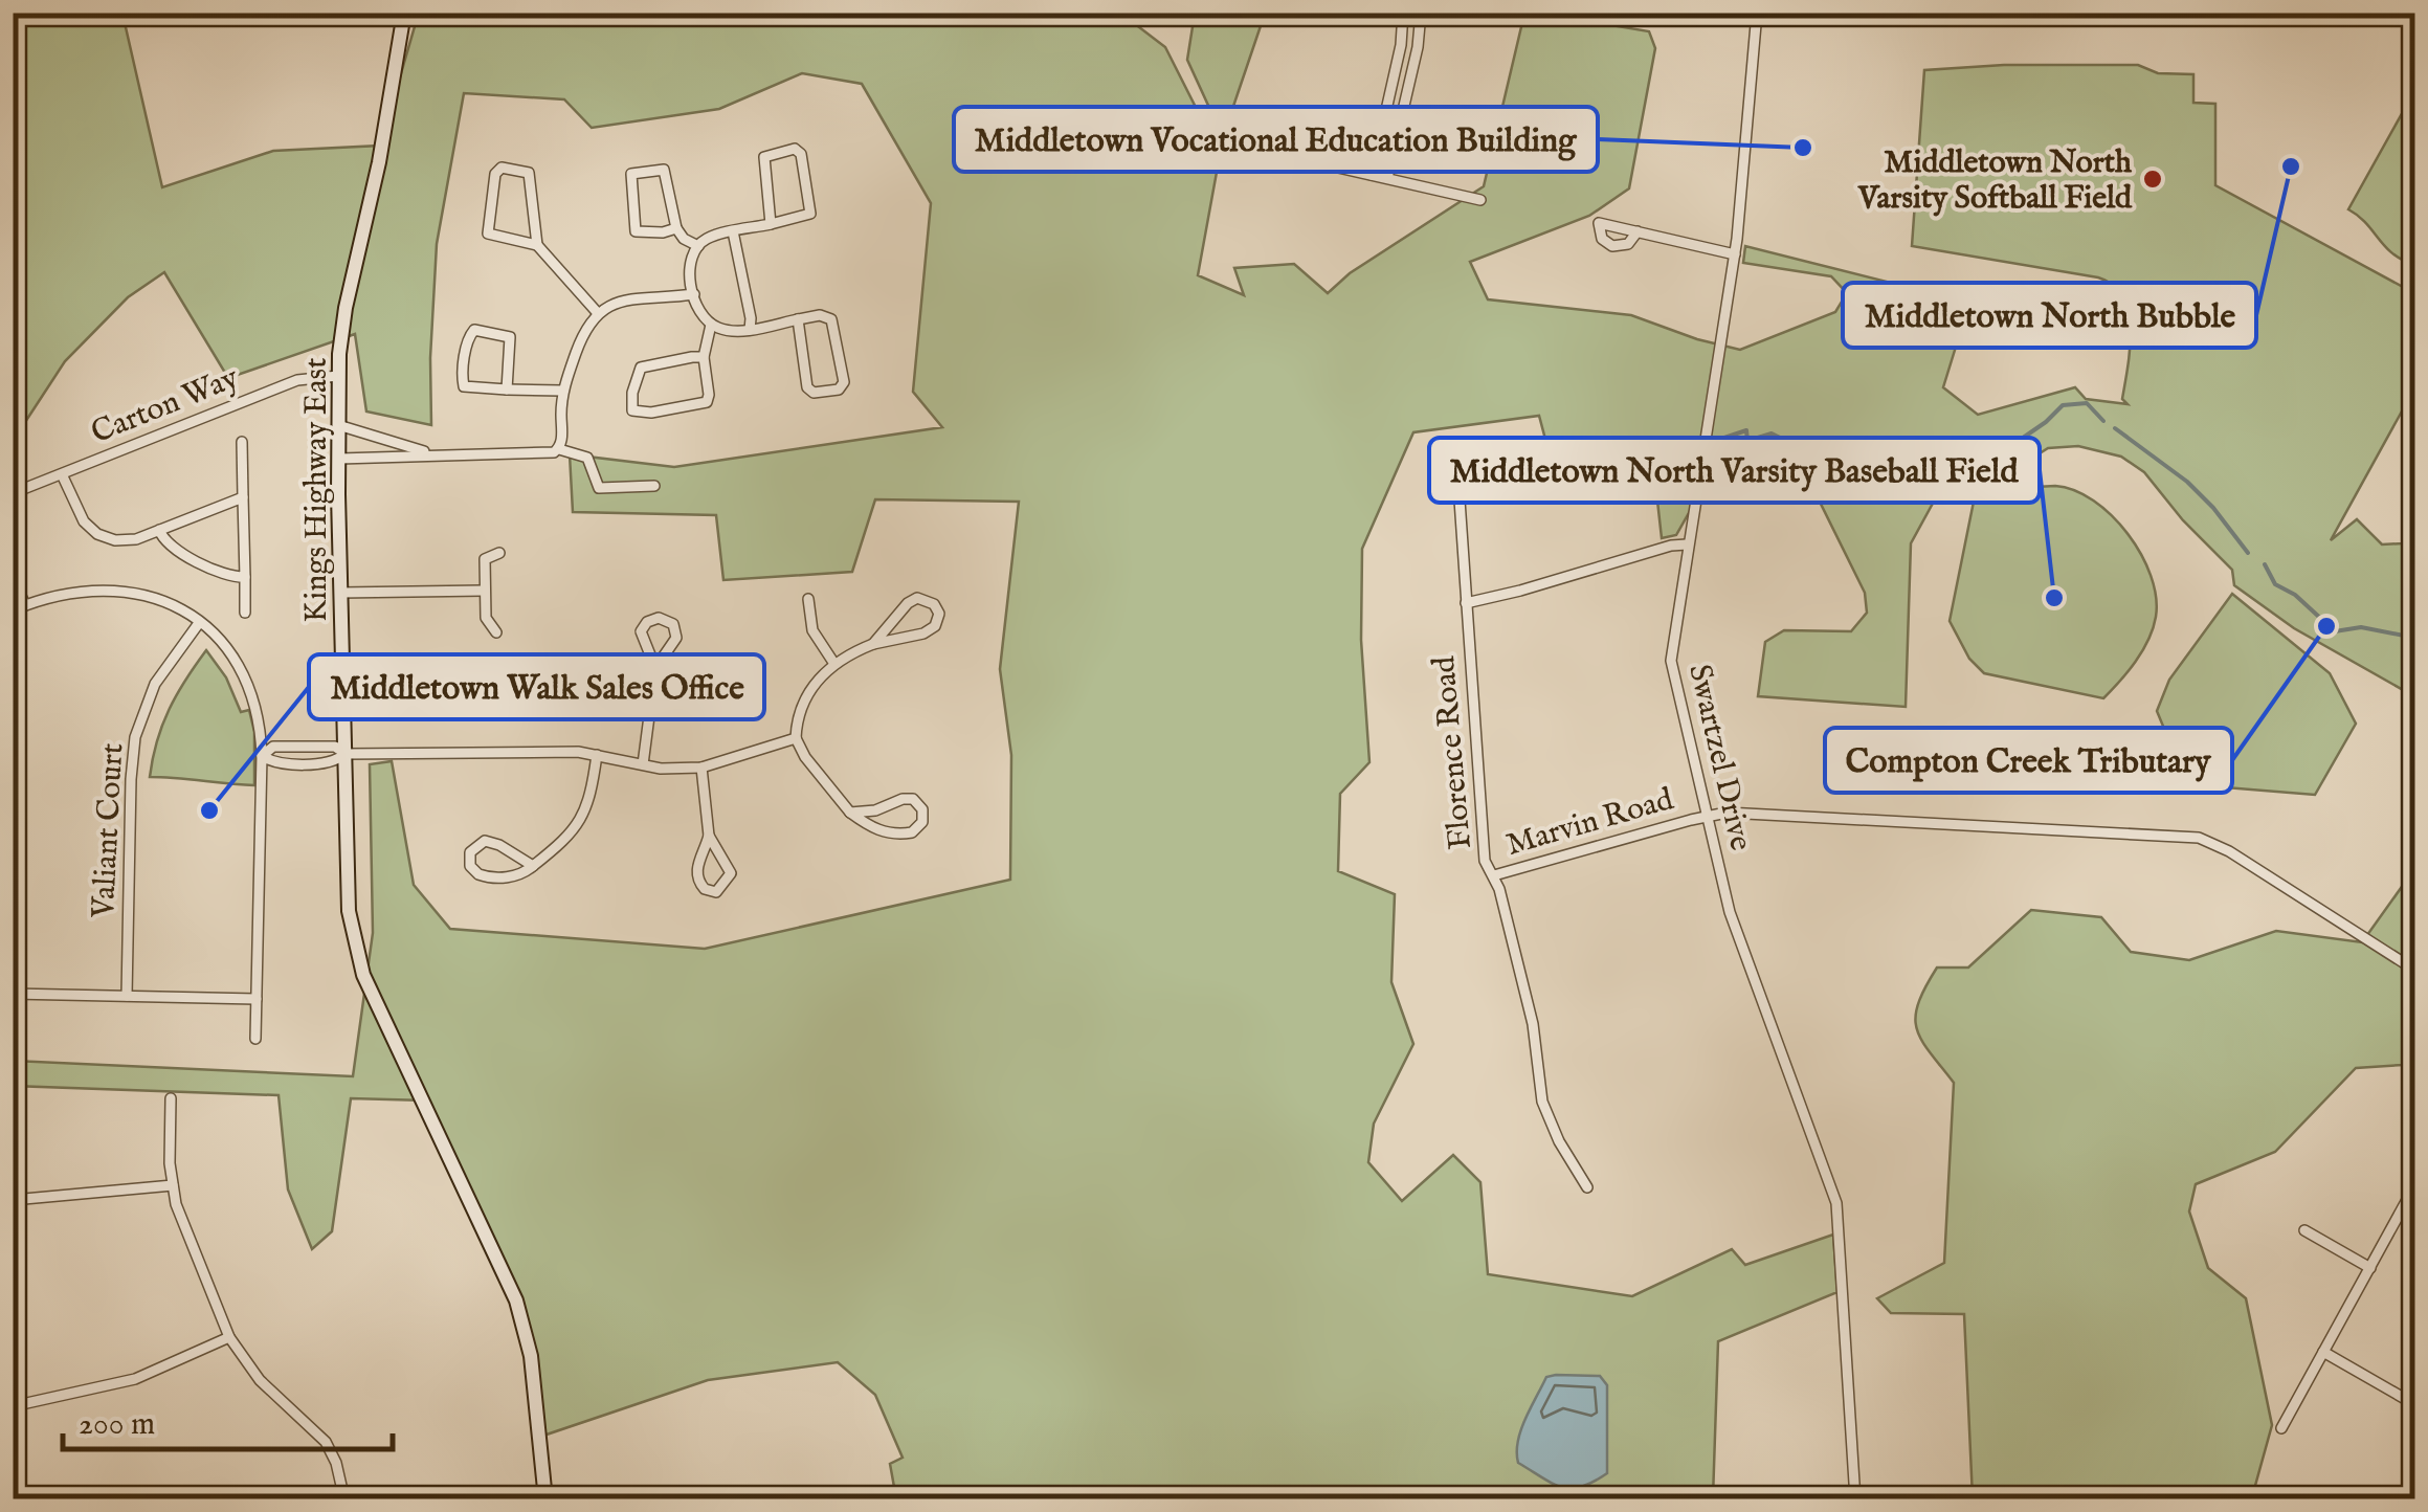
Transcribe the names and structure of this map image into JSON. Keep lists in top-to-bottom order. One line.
{"streets":{"street":["Carton Way","Kings Highway East","Florence Road","Swartzel Drive","Marvin Road","Valiant Court"]},"crossings":[["Carton Way","Kings Highway East"],["Florence Road","Marvin Road"],["Swartzel Drive","Marvin Road"]],"places":["Middletown Vocational Education Building","Middletown North Bubble","Middletown North Varsity Softball Field","Middletown North Varsity Baseball Field","Compton Creek Tributary","Middletown Walk Sales Office"],"scale_bar":"200 m"}
